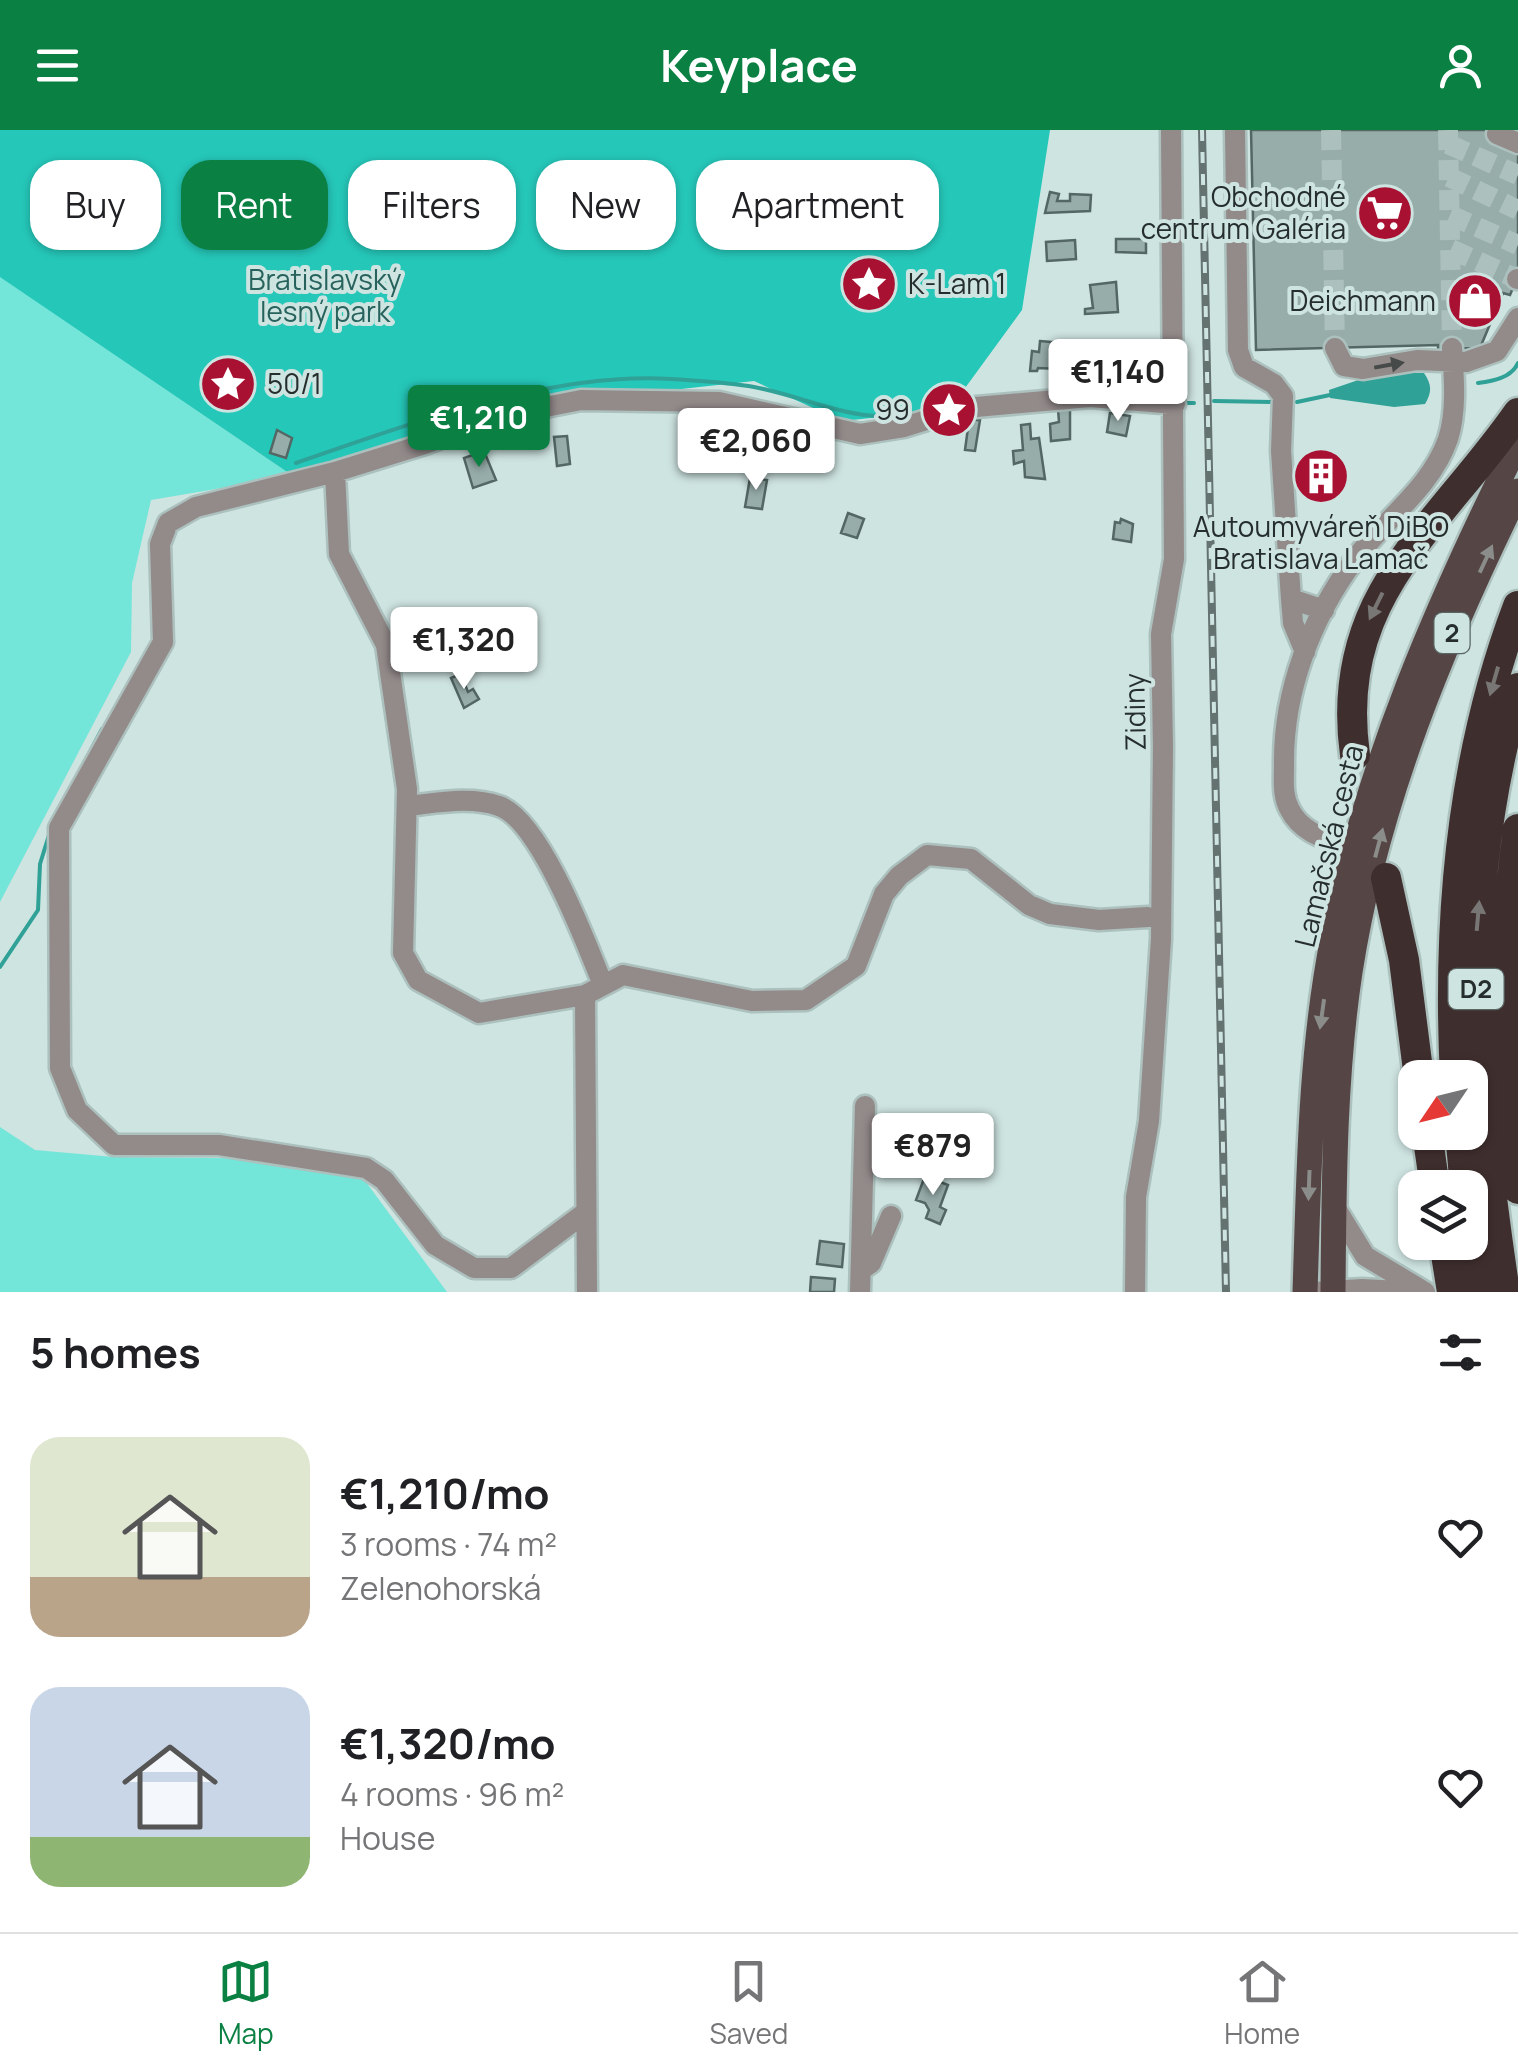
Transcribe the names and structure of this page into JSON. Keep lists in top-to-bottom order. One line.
{"streets":{"highway":["D2"],"main road":["2","Lamačská cesta"],"street":["Zidiny"]},"parks":["Bratislavský lesný park"],"places":{"supermarket":["Obchodné centrum Galéria"],"place":["K-Lam 1","50/1","99"],"shop":["Deichmann"],"building":["Autoumyváreň DiBO Bratislava Lamač"]},"north":"bottom left","page":{"header":"Keyplace","chip":["Buy","Rent","Filters","New","Apartment"],"price":["€1,140","€1,210","€2,060","€1,320","€879"],"heading":"5 homes","list":[{"name":"€1,210/mo","note":"3 rooms · 74 m² · Zelenohorská"},{"name":"€1,320/mo","note":"4 rooms · 96 m² · House"}],"tabs":["Map","Saved","Home"]}}
